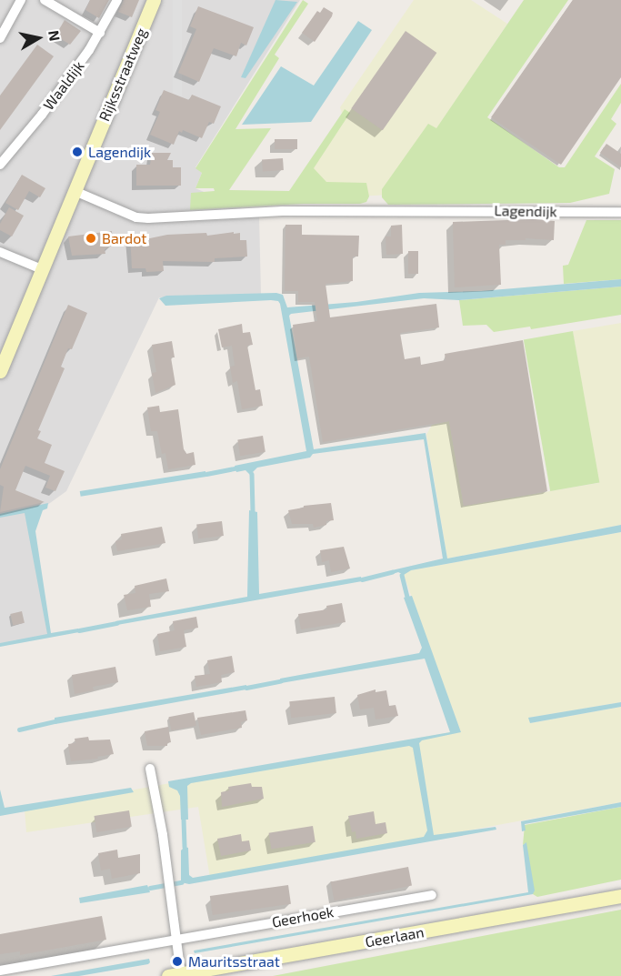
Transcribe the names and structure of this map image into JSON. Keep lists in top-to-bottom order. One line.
{"streets":{"street":["Rijksstraatweg","Waaldijk","Lagendijk","Geerhoek","Geerlaan"]},"crossings":[["Rijksstraatweg","Lagendijk"]],"places":["Lagendijk","Bardot","Mauritsstraat"],"north":"right"}
